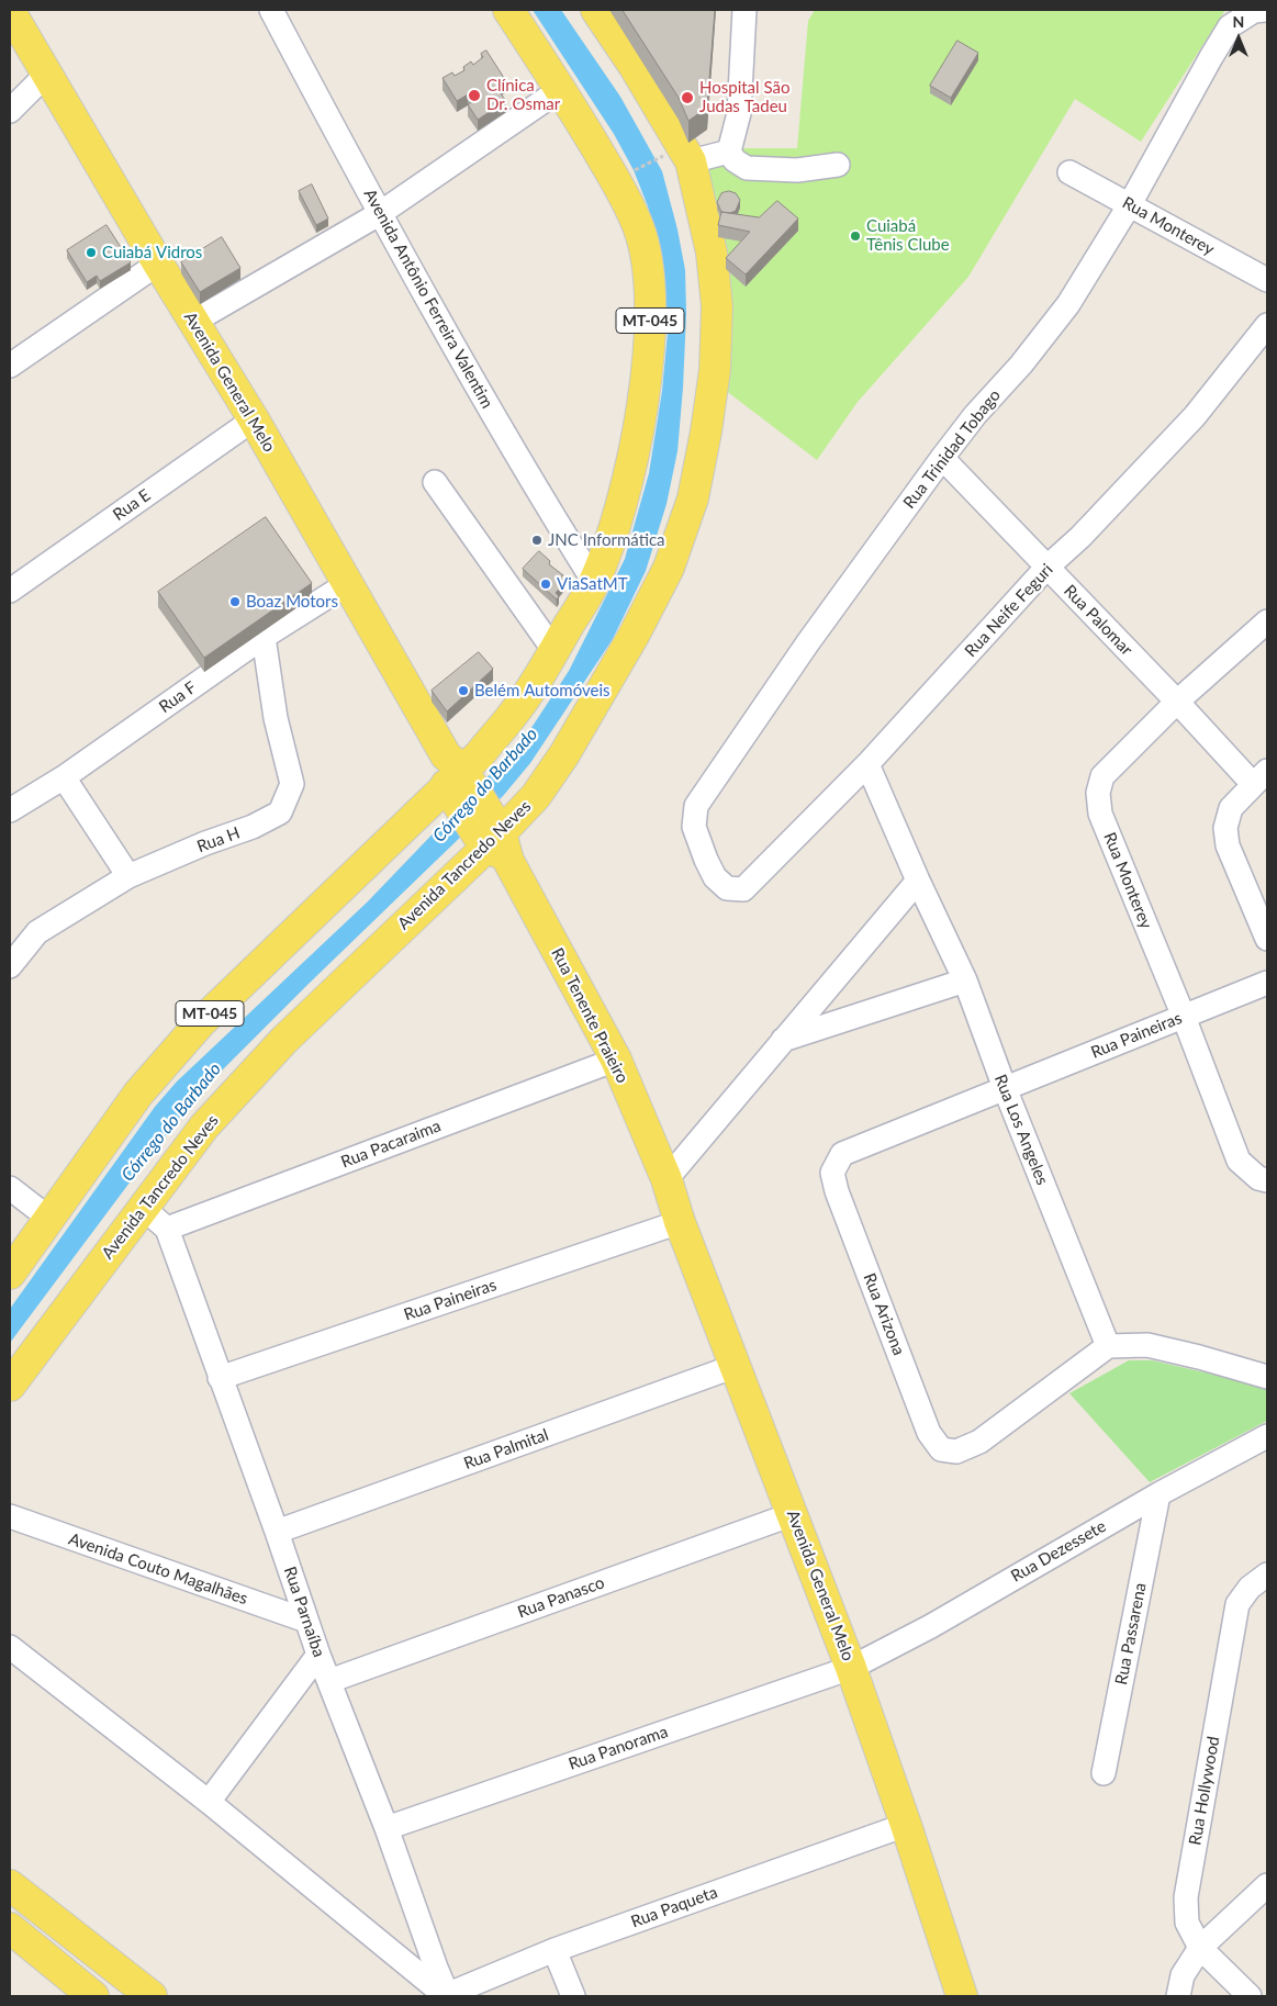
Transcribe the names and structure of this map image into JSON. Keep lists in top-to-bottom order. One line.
{"streets":{"main road":["MT-045","Avenida General Melo","Avenida Tancredo Neves","Rua Tenente Praieiro"],"street":["Rua Monterey","Avenida Antônio Ferreira Valentim","Rua Trinidad Tobago","Rua E","Rua Neife Feguri","Rua Palomar","Rua F","Rua H","Rua Paineiras","Rua Los Angeles","Rua Pacaraima","Rua Arizona","Rua Palmital","Rua Dezessete","Avenida Couto Magalhães","Rua Panasco","Rua Parnaíba","Rua Passarena","Rua Panorama","Rua Hollywood","Rua Paqueta"]},"crossings":[["Rua Monterey","Rua Trinidad Tobago"],["Rua Monterey","Rua Palomar"],["Rua Monterey","Rua Paineiras"],["Avenida Antônio Ferreira Valentim","MT-045"],["MT-045","Avenida General Melo"],["MT-045","Rua Tenente Praieiro"],["Avenida General Melo","Rua E"],["Avenida General Melo","Rua F"],["Avenida General Melo","Rua Tenente Praieiro"],["Avenida General Melo","Rua Paineiras"],["Avenida General Melo","Rua Palmital"],["Avenida General Melo","Rua Dezessete"],["Avenida General Melo","Rua Panasco"],["Avenida General Melo","Rua Panorama"],["Avenida General Melo","Rua Paqueta"],["Rua Trinidad Tobago","Rua Neife Feguri"],["Rua Trinidad Tobago","Rua Palomar"],["Rua Neife Feguri","Rua Palomar"],["Rua Neife Feguri","Rua Los Angeles"],["Rua F","Rua H"],["Avenida Tancredo Neves","Rua Tenente Praieiro"],["Rua Tenente Praieiro","Rua Pacaraima"],["Rua Paineiras","Rua Los Angeles"],["Rua Paineiras","Rua Arizona"],["Rua Paineiras","Rua Parnaíba"],["Rua Los Angeles","Rua Arizona"],["Rua Pacaraima","Rua Parnaíba"],["Rua Palmital","Rua Parnaíba"],["Rua Dezessete","Rua Passarena"],["Rua Dezessete","Rua Panorama"],["Avenida Couto Magalhães","Rua Parnaíba"],["Rua Panasco","Rua Parnaíba"],["Rua Parnaíba","Rua Panorama"],["Rua Parnaíba","Rua Paqueta"]],"water":["Córrego do Barbado"],"places":["Clínica Dr. Osmar","Hospital São Judas Tadeu","Cuiabá Tênis Clube","Cuiabá Vidros","JNC Informática","ViaSatMT","Boaz Motors","Belém Automóveis"],"north":"top"}
